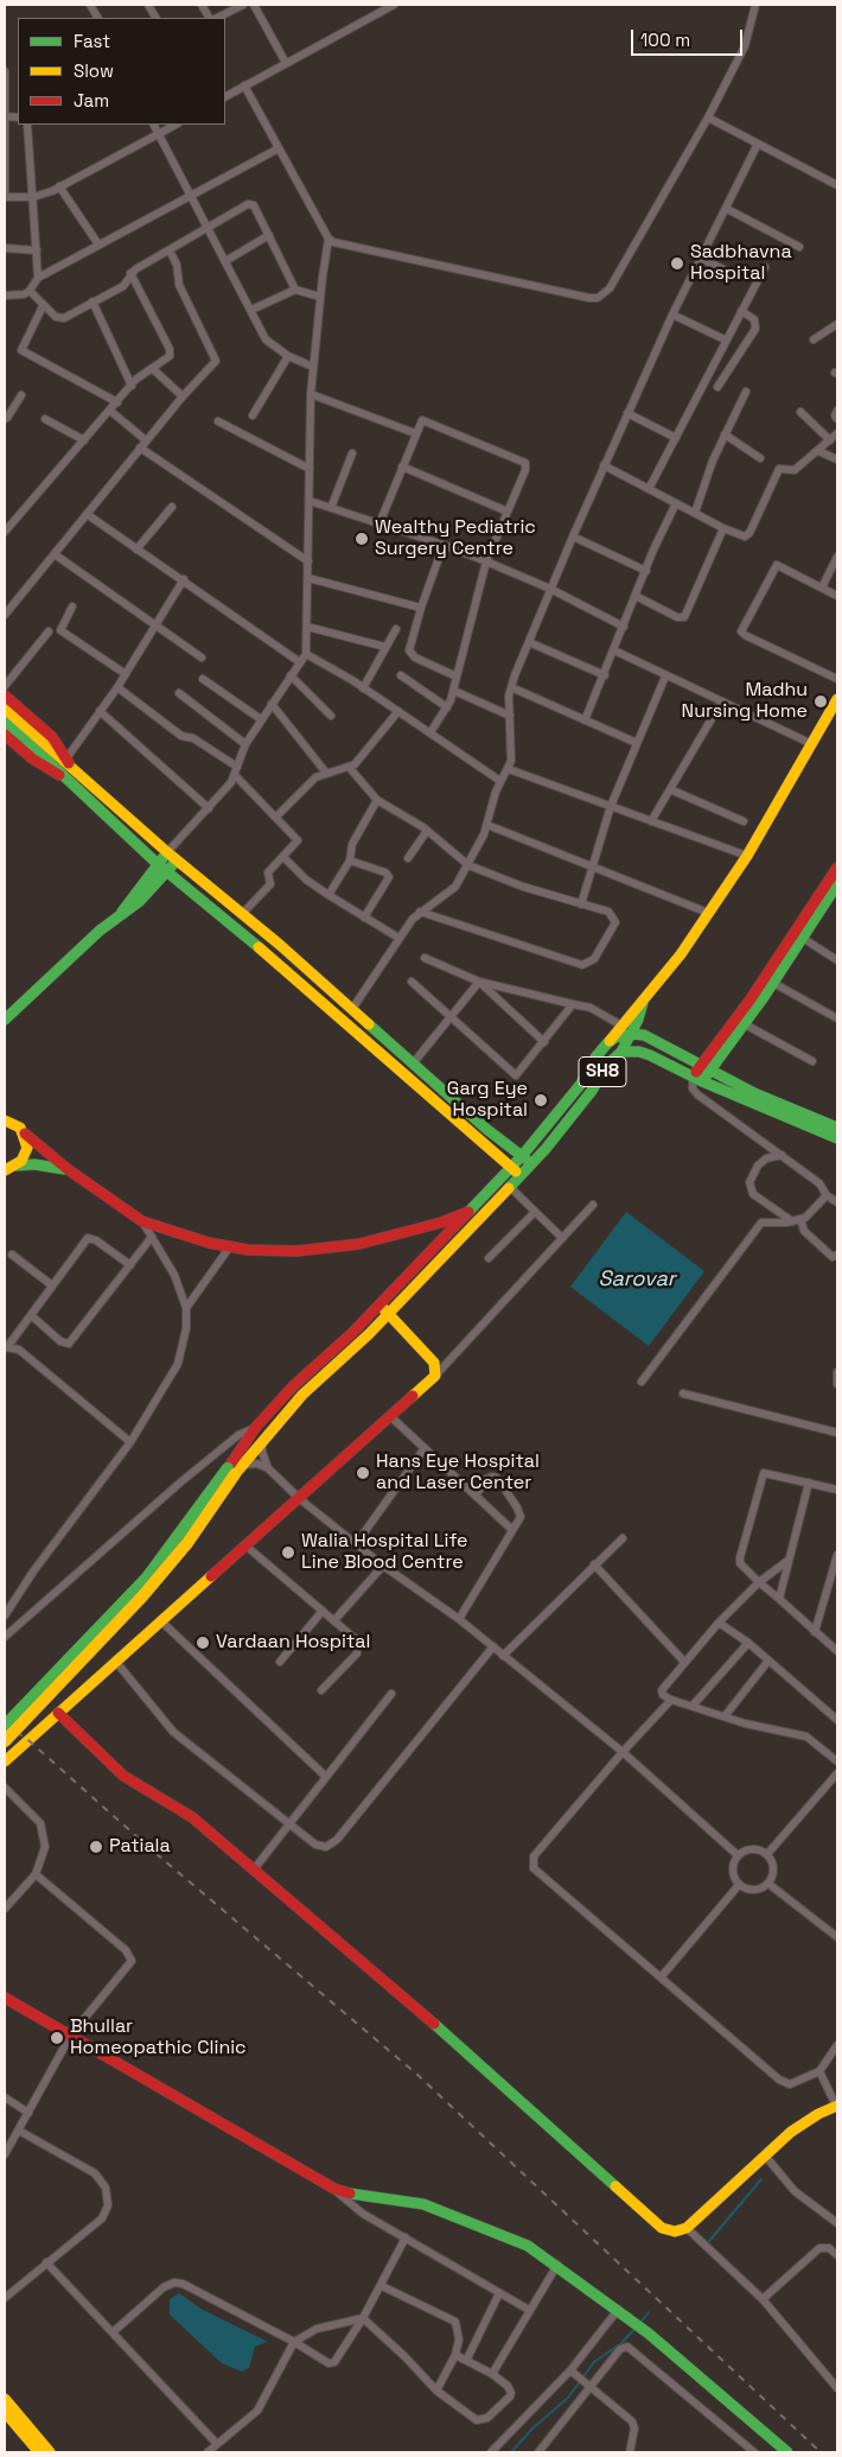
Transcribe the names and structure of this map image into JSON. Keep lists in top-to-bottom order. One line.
{"streets":{"main road":["SH8"]},"water":["Sarovar"],"places":["Sadbhavna Hospital","Wealthy Pediatric Surgery Centre","Madhu Nursing Home","Garg Eye Hospital","Hans Eye Hospital and Laser Center","Walia Hospital Life Line Blood Centre","Vardaan Hospital","Patiala","Bhullar Homeopathic Clinic"],"legend":["Fast","Slow","Jam"],"scale_bar":"100 m"}
